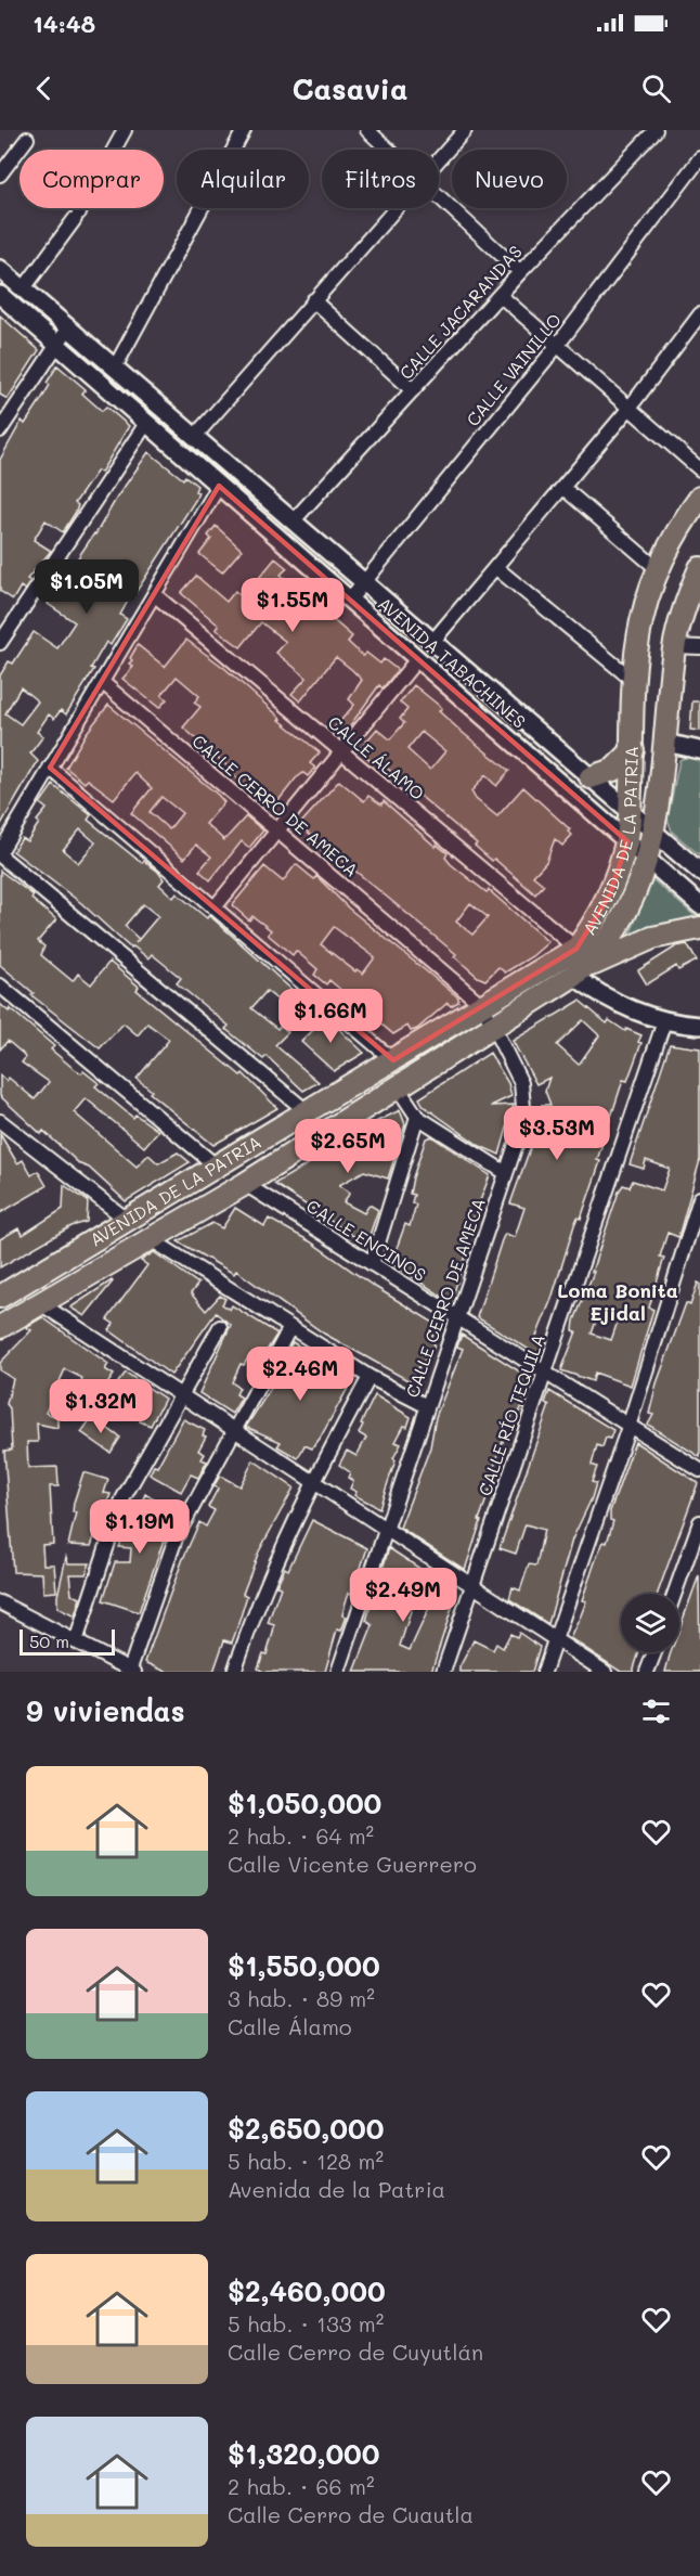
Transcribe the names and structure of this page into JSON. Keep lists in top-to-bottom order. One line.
{"streets":{"main road":["AVENIDA DE LA PATRIA"],"street":["CALLE JACARANDAS","CALLE VAINILLO","AVENIDA TABACHINES","CALLE ÁLAMO","CALLE CERRO DE AMECA","CALLE ENCINOS","CALLE RÍO TEQUILA"]},"crossings":[["CALLE JACARANDAS","AVENIDA TABACHINES"],["CALLE VAINILLO","AVENIDA TABACHINES"],["AVENIDA TABACHINES","AVENIDA DE LA PATRIA"],["CALLE ÁLAMO","AVENIDA DE LA PATRIA"],["CALLE CERRO DE AMECA","AVENIDA DE LA PATRIA"],["CALLE CERRO DE AMECA","CALLE ENCINOS"],["AVENIDA DE LA PATRIA","CALLE ENCINOS"],["CALLE ENCINOS","CALLE RÍO TEQUILA"]],"districts":["Loma Bonita Ejidal"],"scale_bar":"50 m","page":{"status":"14:48","header":"Casavia","chip":["Comprar","Alquilar","Filtros","Nuevo"],"price":["$1.05M","$1.55M","$1.66M","$3.53M","$2.65M","$2.46M","$1.32M","$1.19M","$2.49M"],"scale":"50 m","heading":"9 viviendas","list":[{"name":"$1,050,000","note":"2 hab. · 64 m² · Calle Vicente Guerrero"},{"name":"$1,550,000","note":"3 hab. · 89 m² · Calle Álamo"},{"name":"$2,650,000","note":"5 hab. · 128 m² · Avenida de la Patria"},{"name":"$2,460,000","note":"5 hab. · 133 m² · Calle Cerro de Cuyutlán"},{"name":"$1,320,000","note":"2 hab. · 66 m² · Calle Cerro de Cuautla"}]}}
